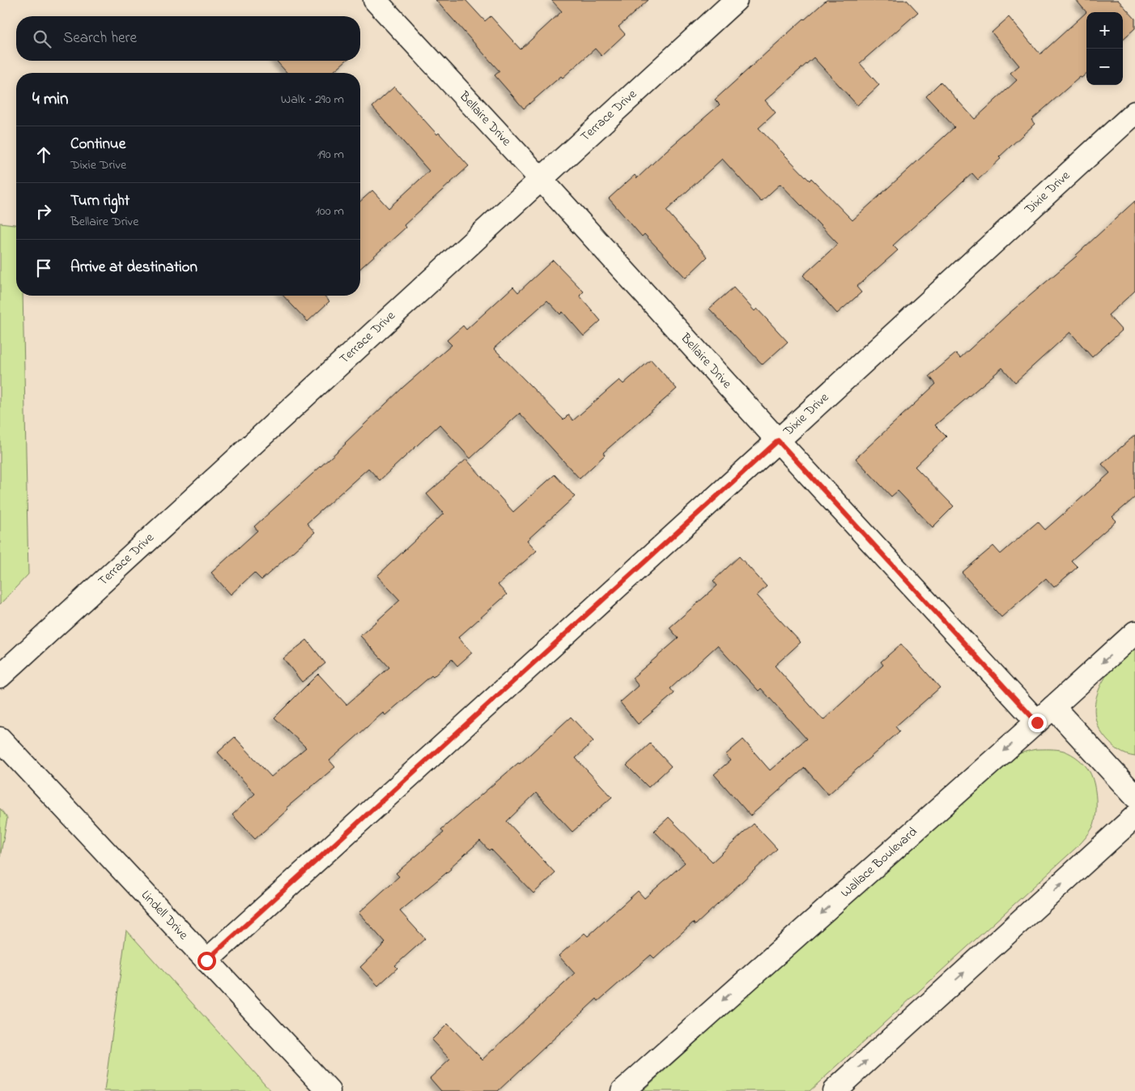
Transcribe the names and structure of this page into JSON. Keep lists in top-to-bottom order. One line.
{"streets":{"street":["Terrace Drive","Bellaire Drive","Dixie Drive","Wallace Boulevard","Lindell Drive"]},"crossings":[["Terrace Drive","Bellaire Drive"],["Bellaire Drive","Dixie Drive"],["Bellaire Drive","Wallace Boulevard"],["Dixie Drive","Lindell Drive"]],"page":{"map_buttons":["+","−"],"search":"Search here","heading":["4 min","Walk · 290 m"],"list":[["Continue","Dixie Drive","190 m"],["Turn right","Bellaire Drive","100 m"],"Arrive at destination"]}}
